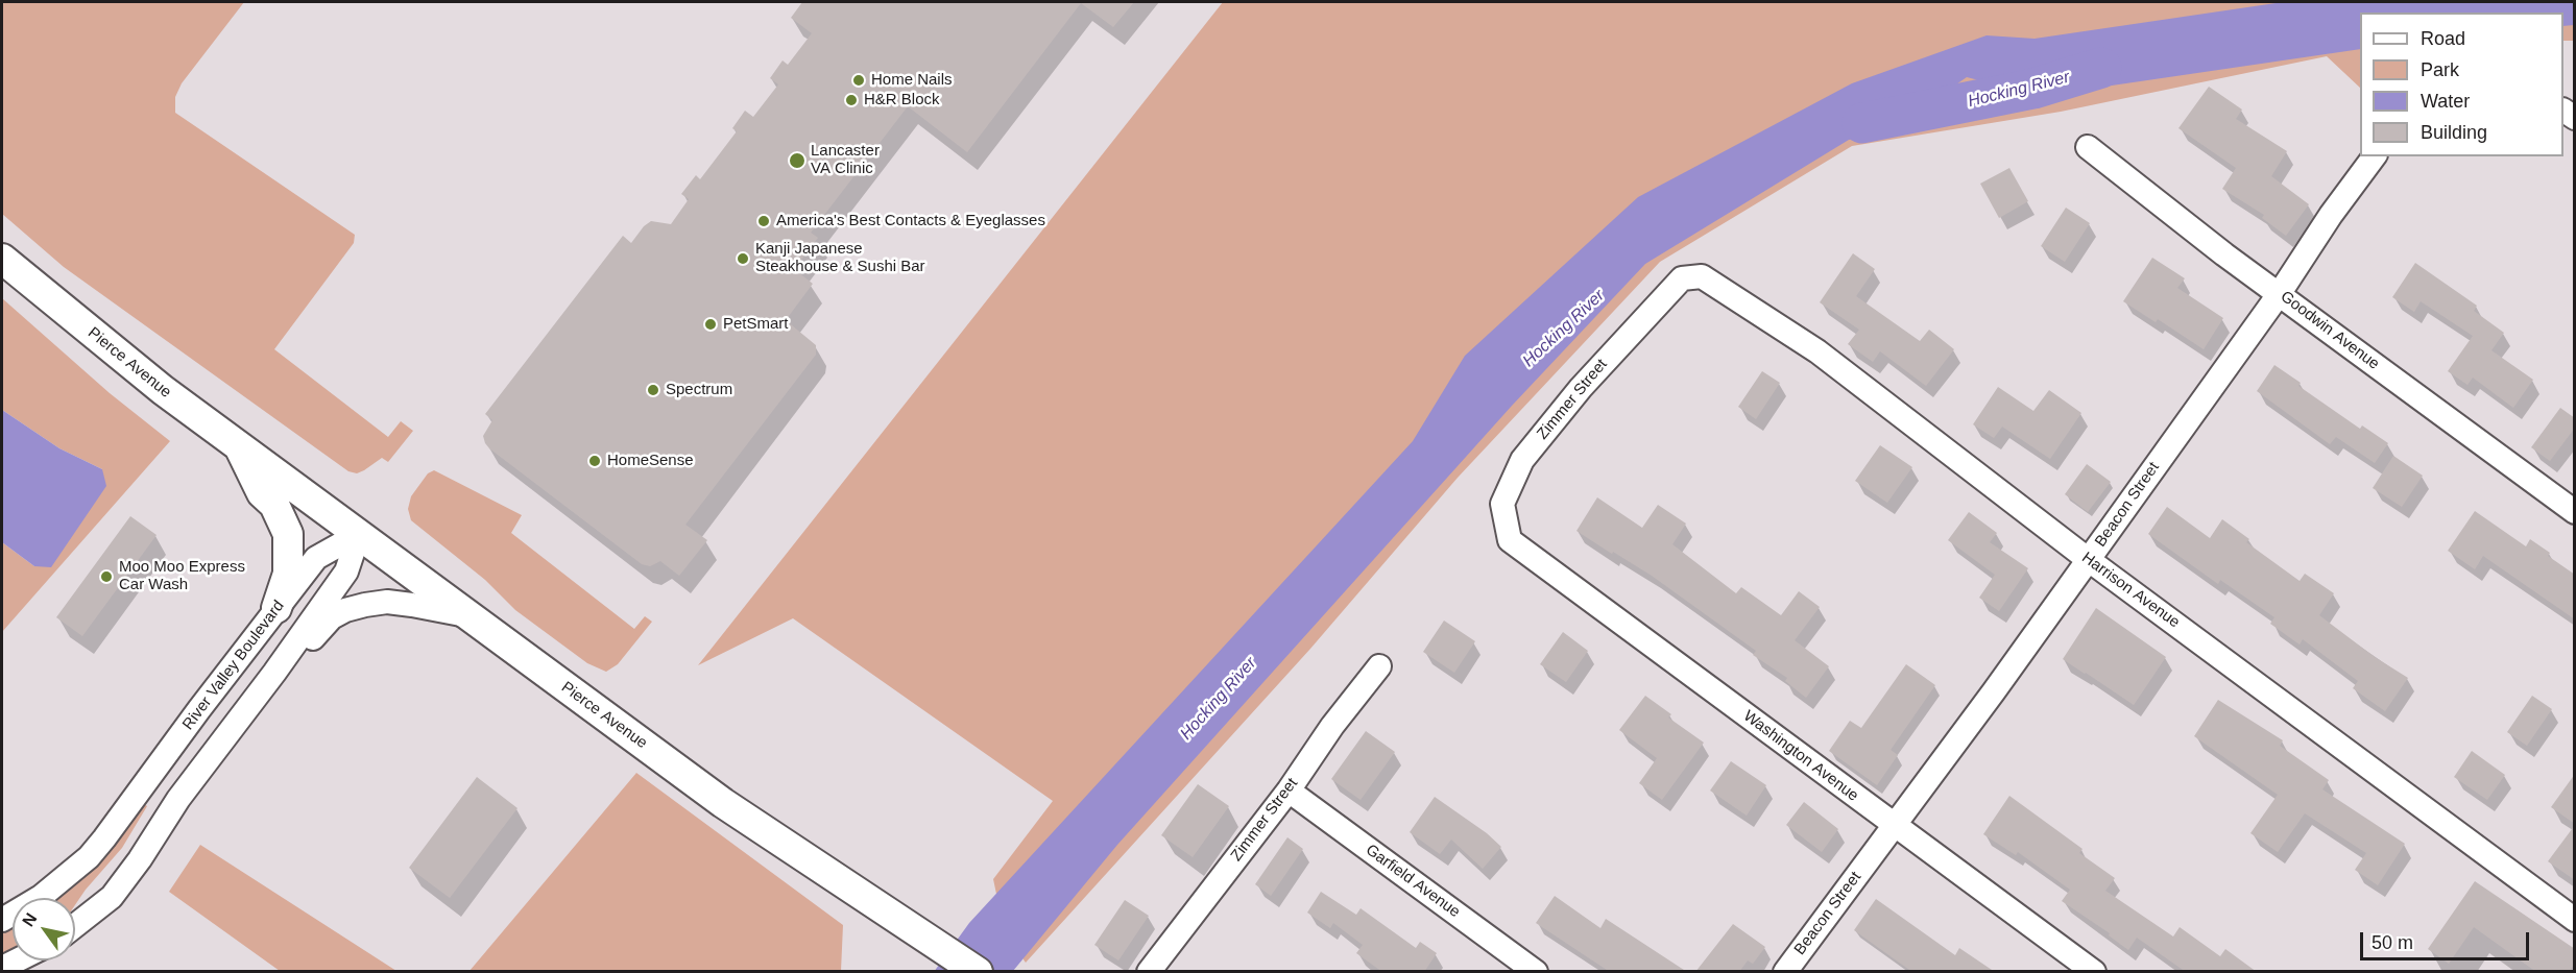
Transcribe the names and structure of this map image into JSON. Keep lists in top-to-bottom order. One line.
{"streets":{"street":["Goodwin Avenue","Pierce Avenue","Zimmer Street","Beacon Street","Harrison Avenue","River Valley Boulevard","Washington Avenue","Garfield Avenue"]},"crossings":[["Goodwin Avenue","Beacon Street"],["Pierce Avenue","River Valley Boulevard"],["Zimmer Street","Harrison Avenue"],["Zimmer Street","Washington Avenue"],["Zimmer Street","Garfield Avenue"],["Beacon Street","Harrison Avenue"],["Beacon Street","Washington Avenue"]],"water":["Hocking River"],"places":["Home Nails","H&R Block","Lancaster VA Clinic","America's Best Contacts & Eyeglasses","Kanji Japanese Steakhouse & Sushi Bar","PetSmart","Spectrum","HomeSense","Moo Moo Express Car Wash"],"legend":["Road","Park","Water","Building"],"scale_bar":"50 m","north":"top left"}
